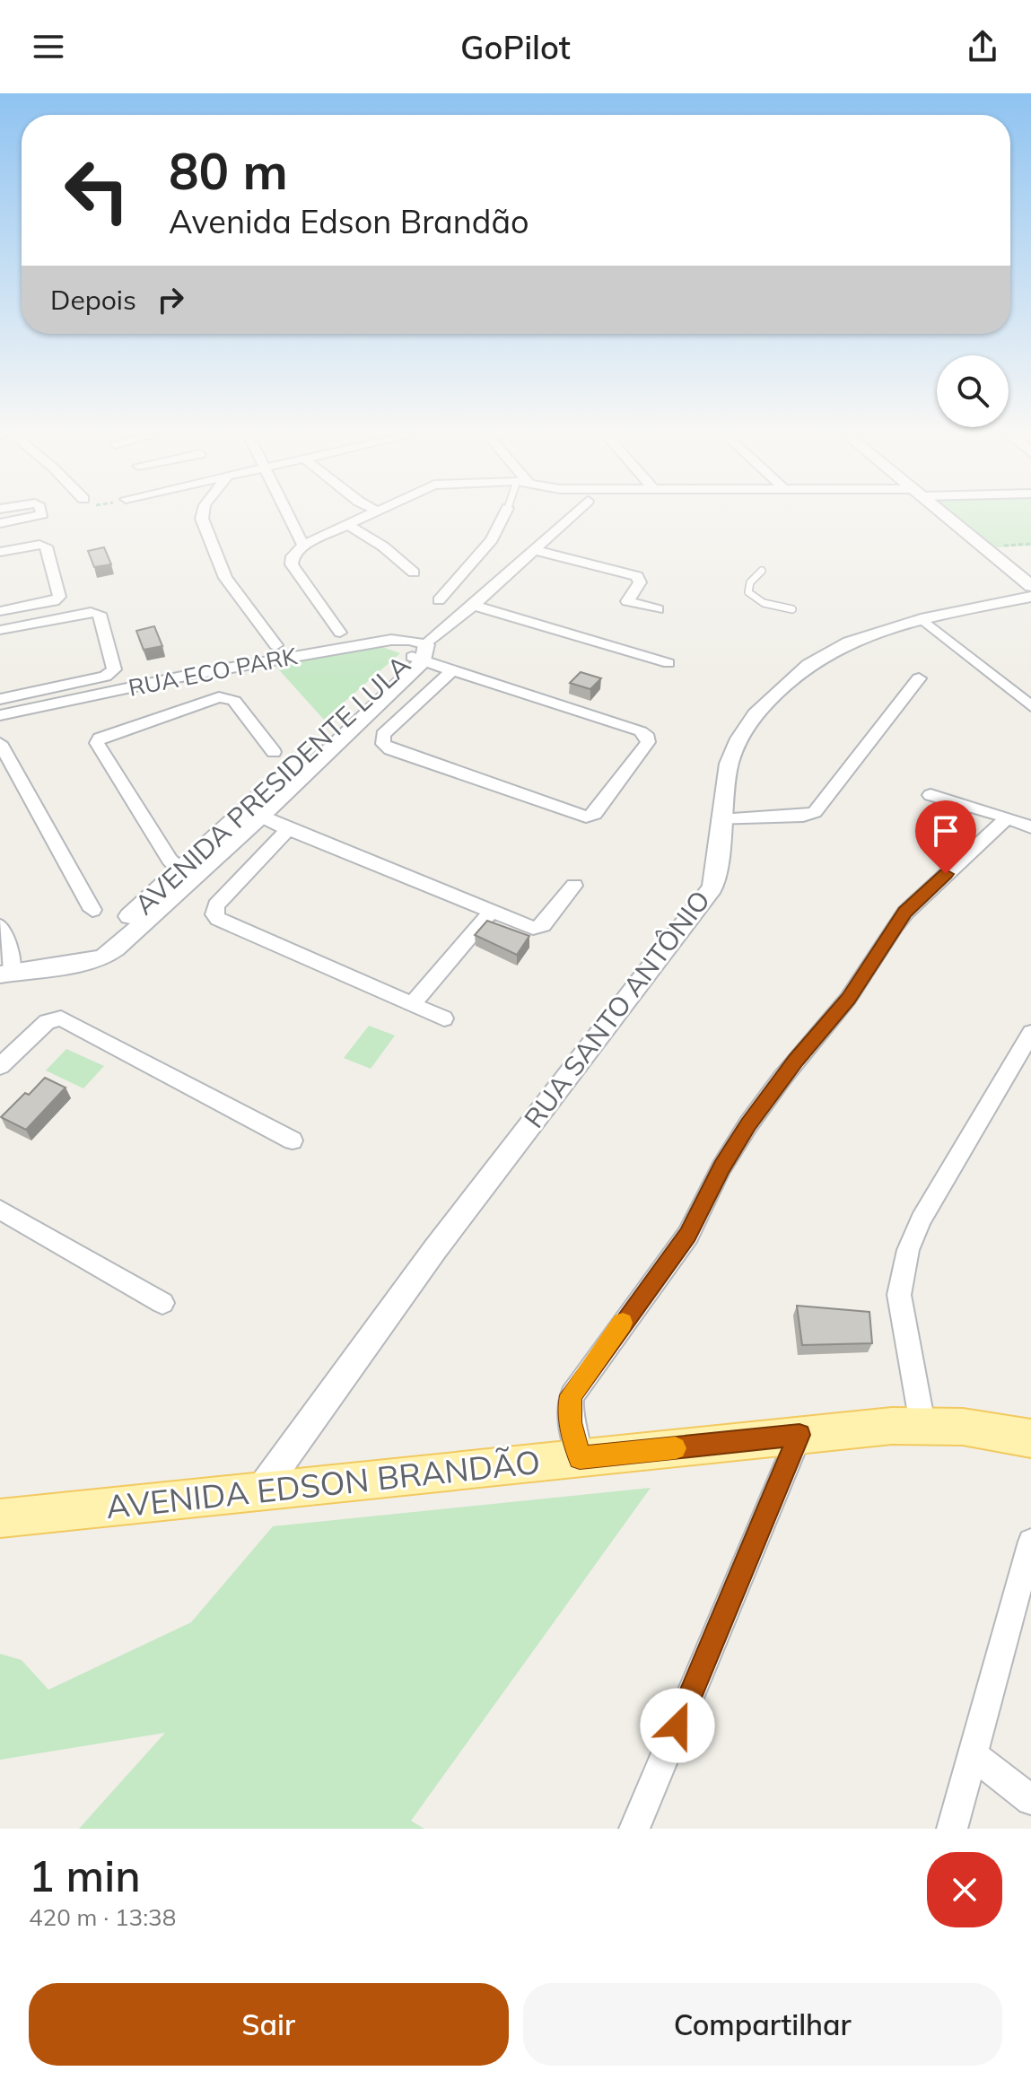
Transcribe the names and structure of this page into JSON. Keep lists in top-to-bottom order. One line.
{"streets":{"main road":["AVENIDA EDSON BRANDÃO"],"street":["RUA ECO PARK","AVENIDA PRESIDENTE LULA","RUA SANTO ANTÔNIO"]},"crossings":[["RUA ECO PARK","AVENIDA PRESIDENTE LULA"],["RUA SANTO ANTÔNIO","AVENIDA EDSON BRANDÃO"]],"page":{"header":"GoPilot","turn":["80 m","Avenida Edson Brandão"],"then":"Depois","heading":["1 min","420 m · 13:38"],"buttons":["Sair","Compartilhar"]}}
